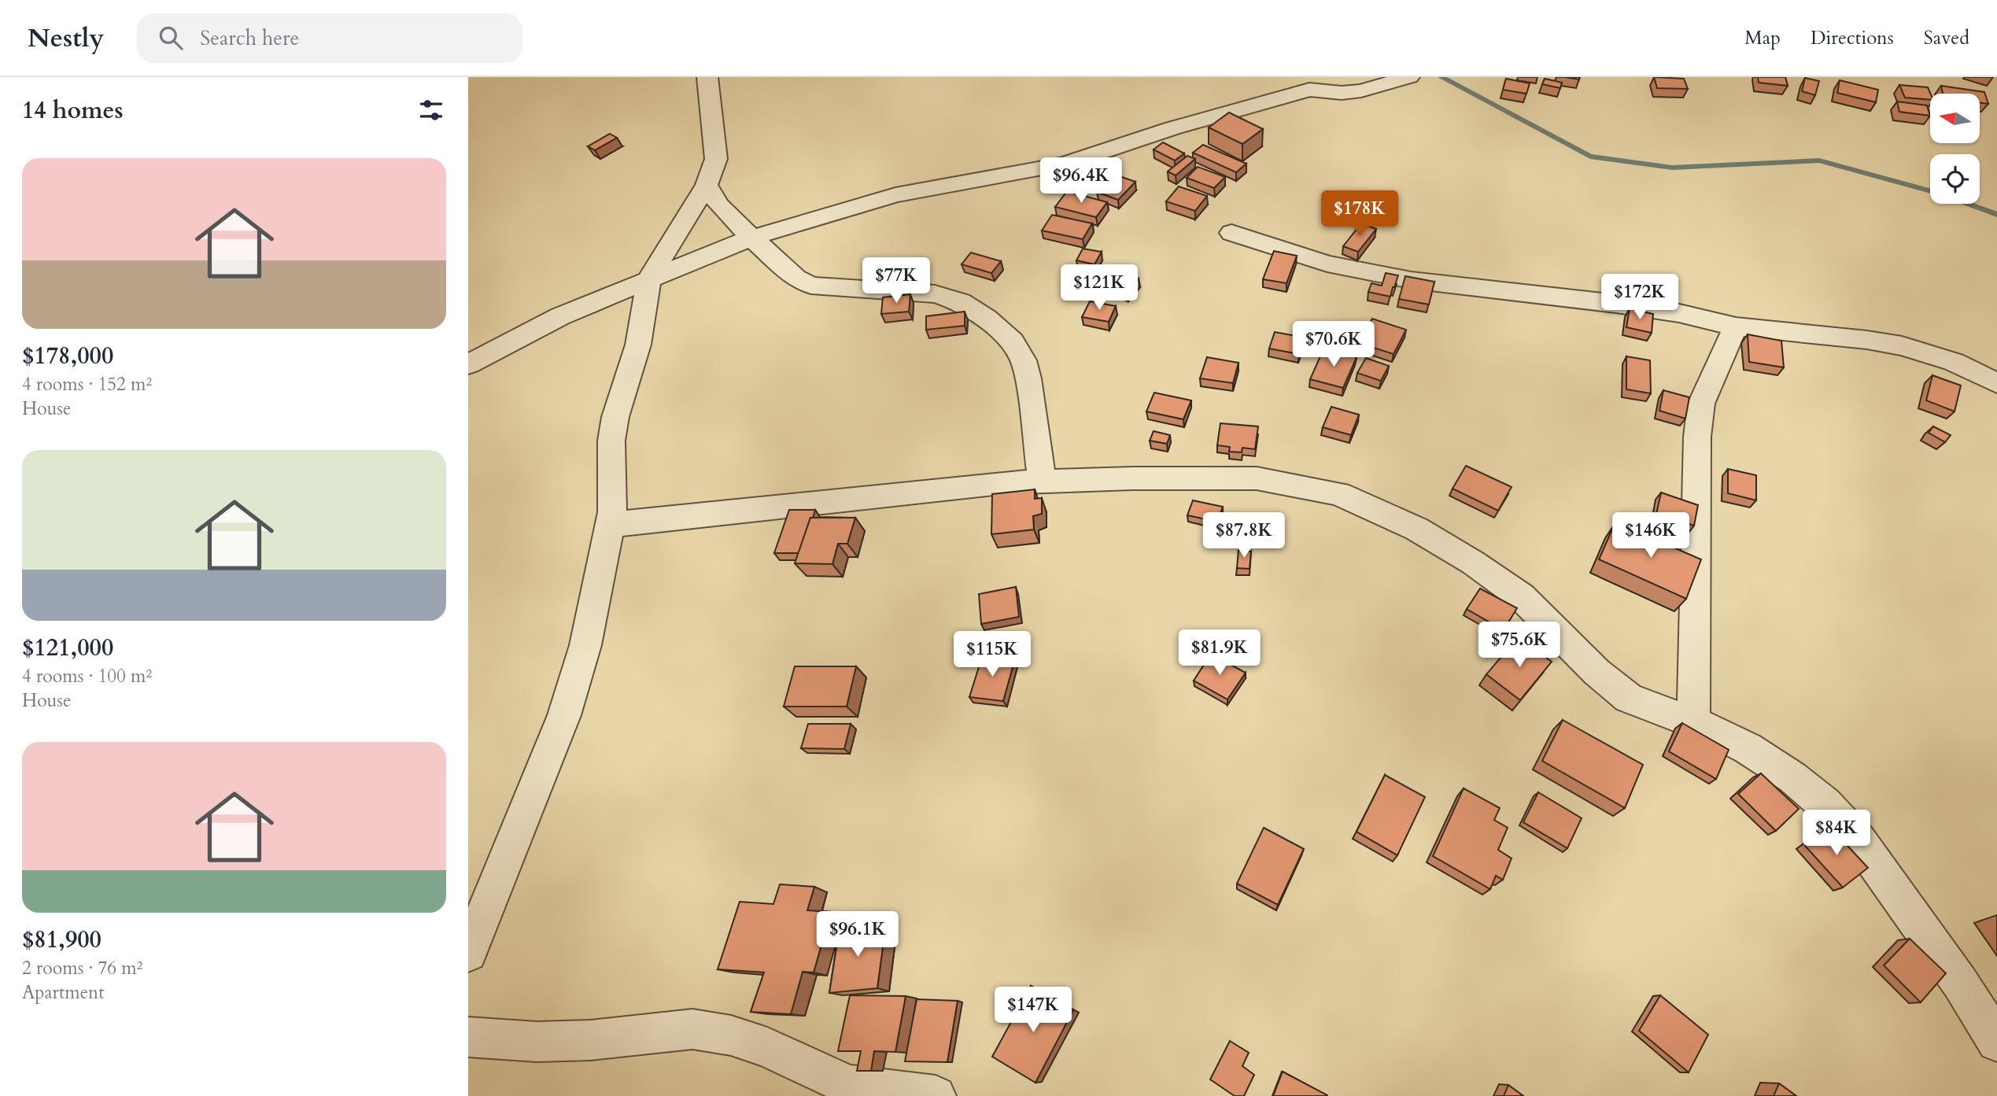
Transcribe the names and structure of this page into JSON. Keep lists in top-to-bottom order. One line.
{"north":"left","page":{"header":"Nestly","search":"Search here","nav":["Map","Directions","Saved"],"heading":"14 homes","list":[{"name":"$178,000","note":"4 rooms · 152 m² · House"},{"name":"$121,000","note":"4 rooms · 100 m² · House"},{"name":"$81,900","note":"2 rooms · 76 m² · Apartment"}],"price":["$96.4K","$178K","$77K","$121K","$172K","$70.6K","$87.8K","$146K","$75.6K","$81.9K","$115K","$84K","$96.1K","$147K"]}}
